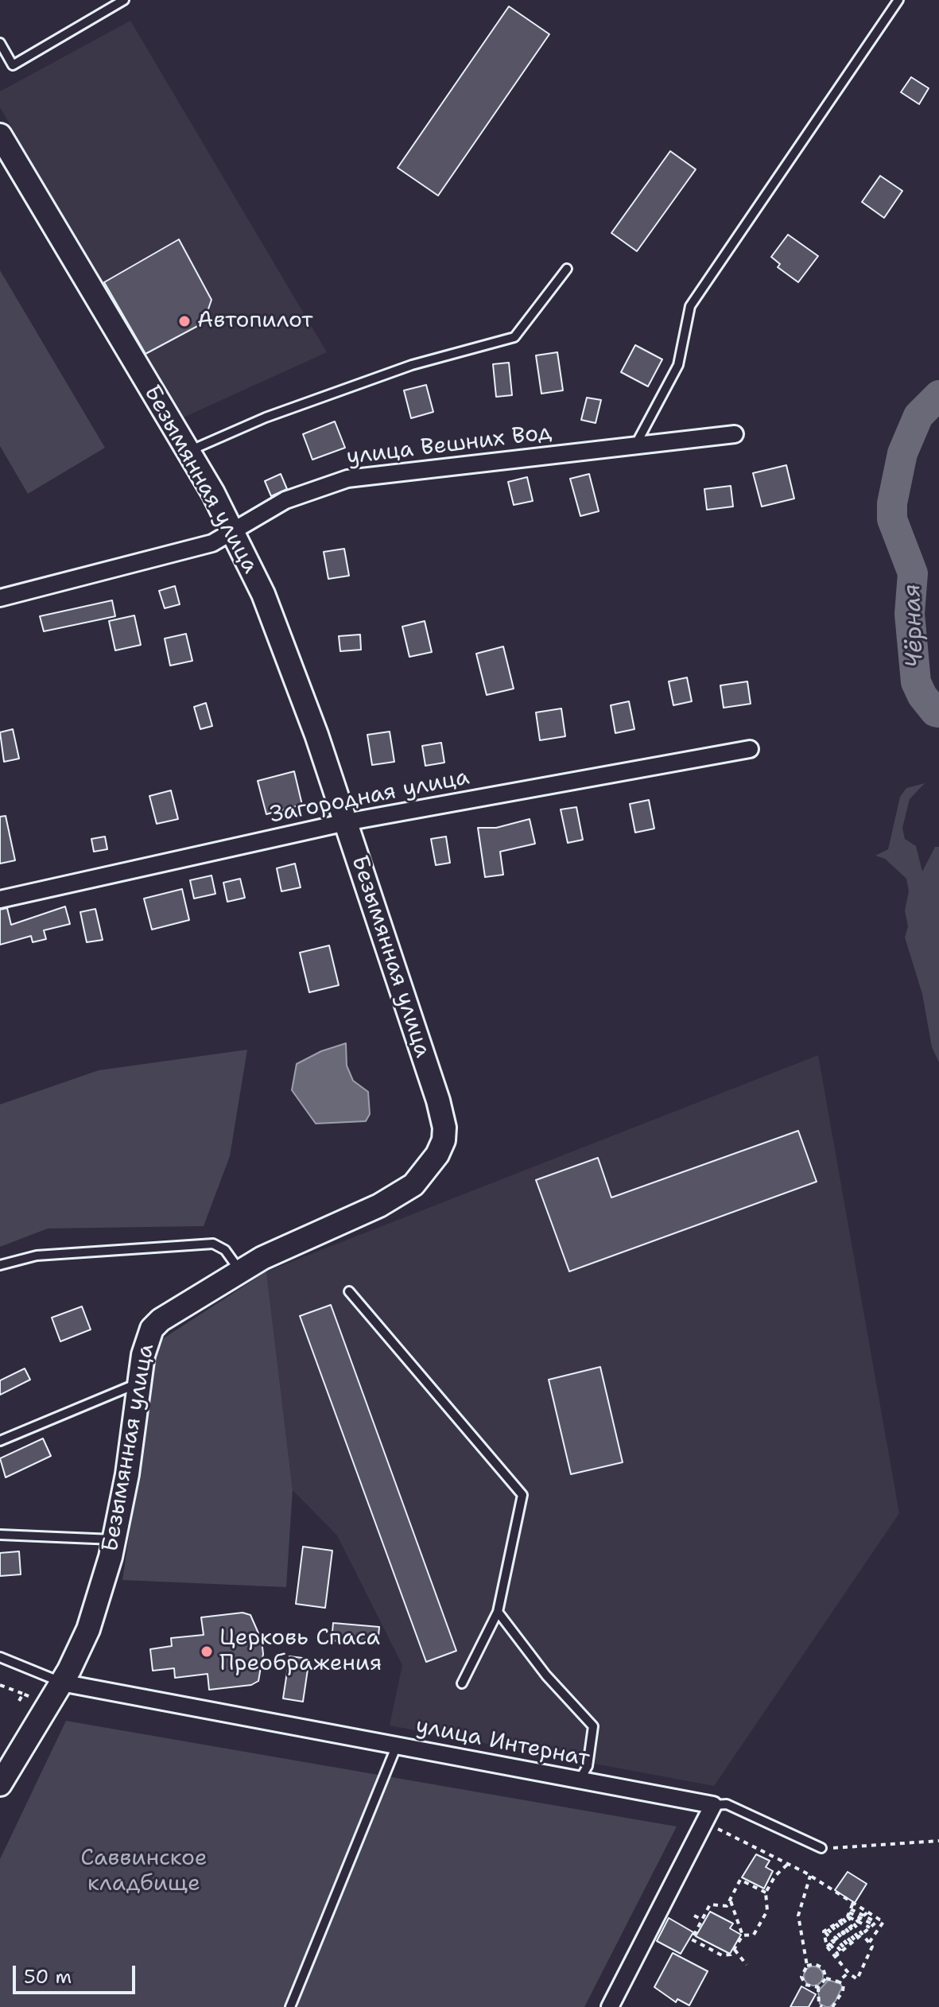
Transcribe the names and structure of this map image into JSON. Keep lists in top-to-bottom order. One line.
{"streets":{"street":["улица Вешних Вод","Безымянная улица","Загородная улица","улица Интернат"]},"crossings":[["улица Вешних Вод","Безымянная улица"],["Безымянная улица","Загородная улица"],["Безымянная улица","улица Интернат"]],"water":["Чёрная"],"parks":["Саввинское кладбище"],"places":["Автопилот","Церковь Спаса Преображения"],"scale_bar":"50 m"}
